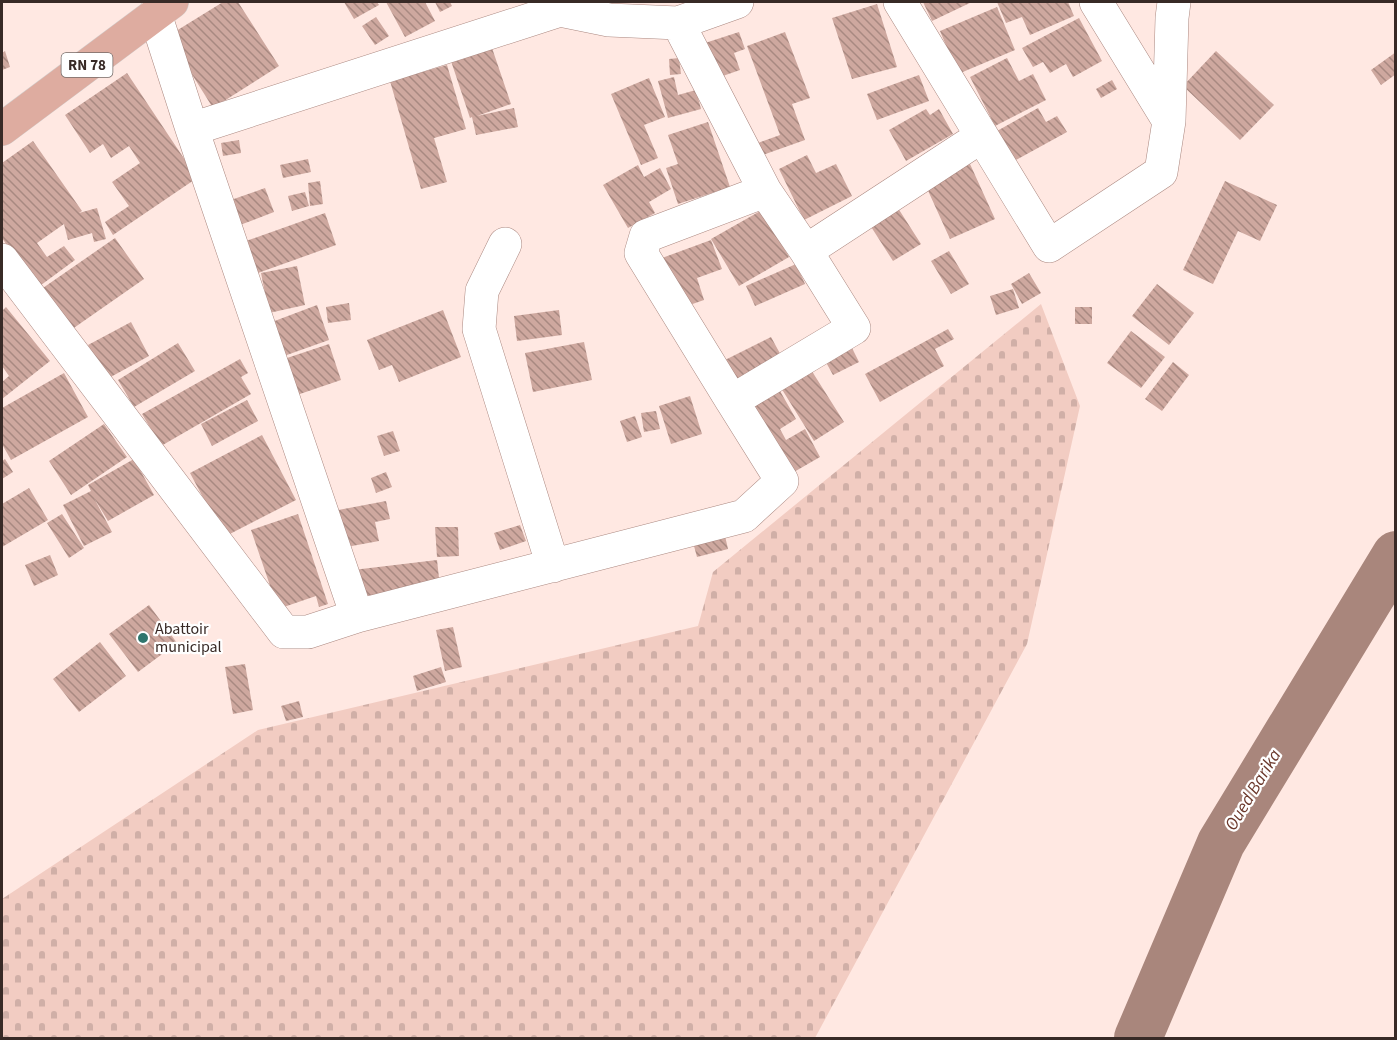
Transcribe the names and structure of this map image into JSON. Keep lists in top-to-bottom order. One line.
{"streets":{"main road":["RN 78"]},"water":["Oued Barika"],"places":["Abattoir municipal"]}
